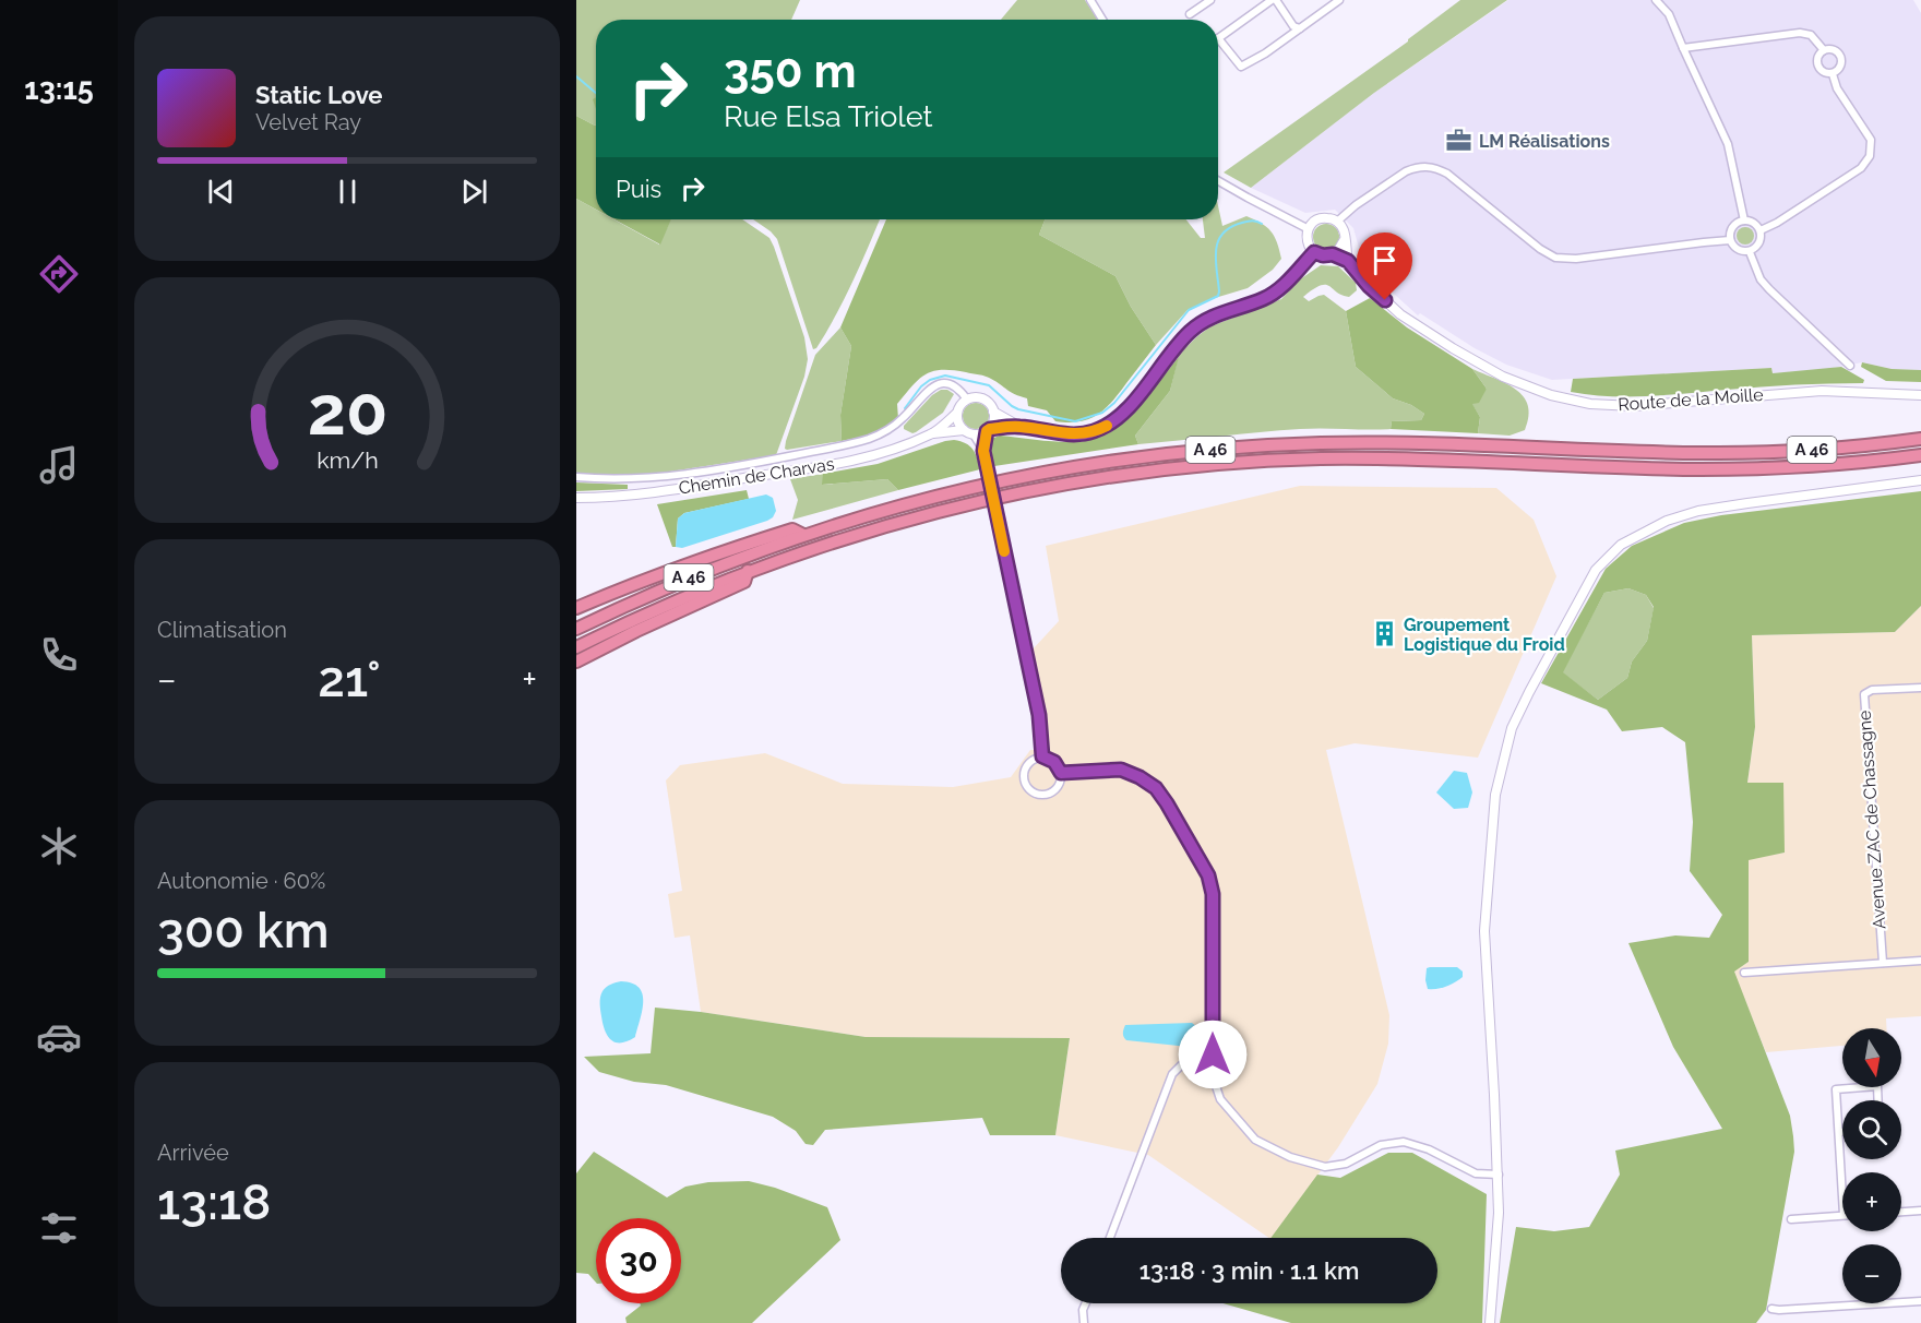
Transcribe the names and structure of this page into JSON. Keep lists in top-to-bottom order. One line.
{"streets":{"highway":["A 46"],"street":["Route de la Moille","Chemin de Charvas","Avenue ZAC de Chassagne"]},"places":{"office":["LM Réalisations"],"building":["Groupement Logistique du Froid"]},"north":"bottom","page":{"tabs":"13:15","turn":["350 m","Rue Elsa Triolet"],"song":["Static Love","Velvet Ray"],"then":"Puis","tile":["Climatisation",["Autonomie · 60%","300 km"],["Arrivée","13:18"]],"heat":["−","21°","+"],"map_buttons":["+","−"],"limit":"30","trip":"13:18 · 3 min · 1.1 km","gauge":["20","km/h"]}}
